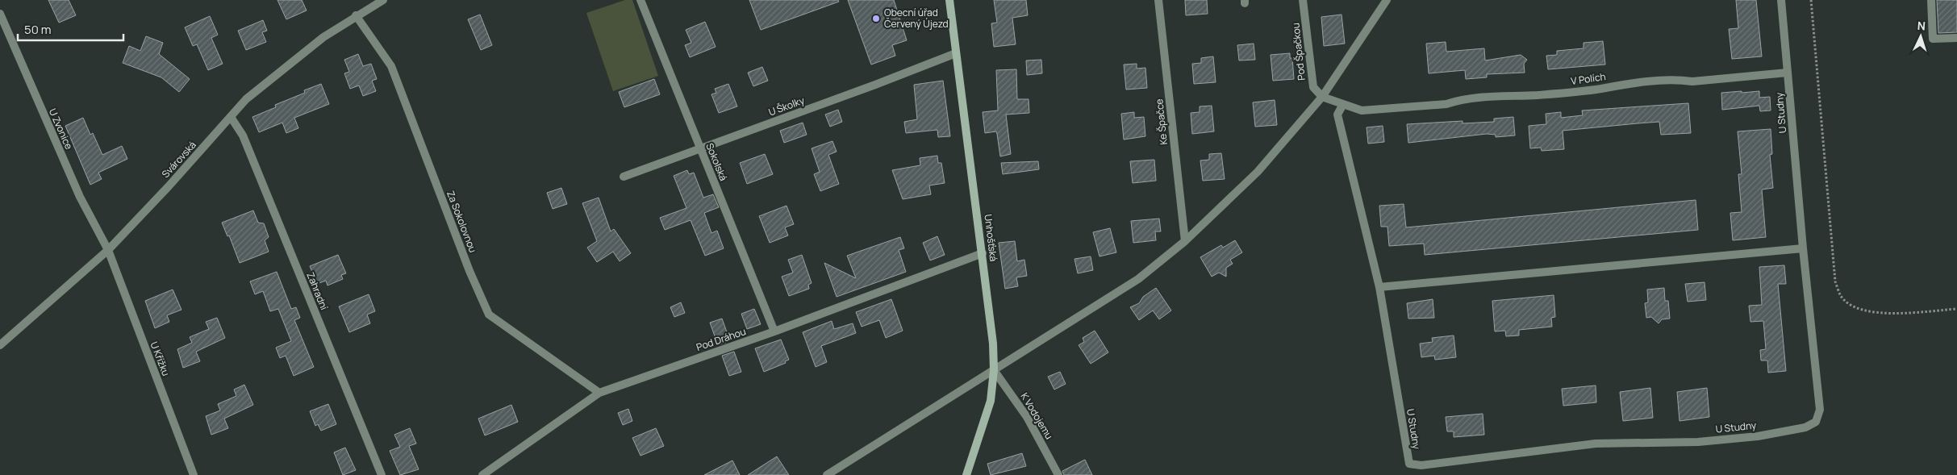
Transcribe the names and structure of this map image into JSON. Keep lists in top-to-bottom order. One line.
{"streets":{"main road":["Unhošťská"],"street":["Pod Špačkou","V Polích","U Školky","U Studny","Ke Špačce","U Zvonice","Svárovská","Sokolská","Za Sokolovnou","Zahradní","Pod Dráhou","U Křížku","K Vodojemu"]},"crossings":[["Pod Špačkou","V Polích"],["V Polích","U Studny"],["U Školky","Sokolská"],["U Školky","Unhošťská"],["U Zvonice","Svárovská"],["U Zvonice","U Křížku"],["Svárovská","Za Sokolovnou"],["Svárovská","Zahradní"],["Svárovská","U Křížku"],["Sokolská","Pod Dráhou"],["Za Sokolovnou","Pod Dráhou"],["Unhošťská","Pod Dráhou"],["Unhošťská","K Vodojemu"]],"places":["Obecní úřad Červený Újezd"],"scale_bar":"50 m","north":"top"}
